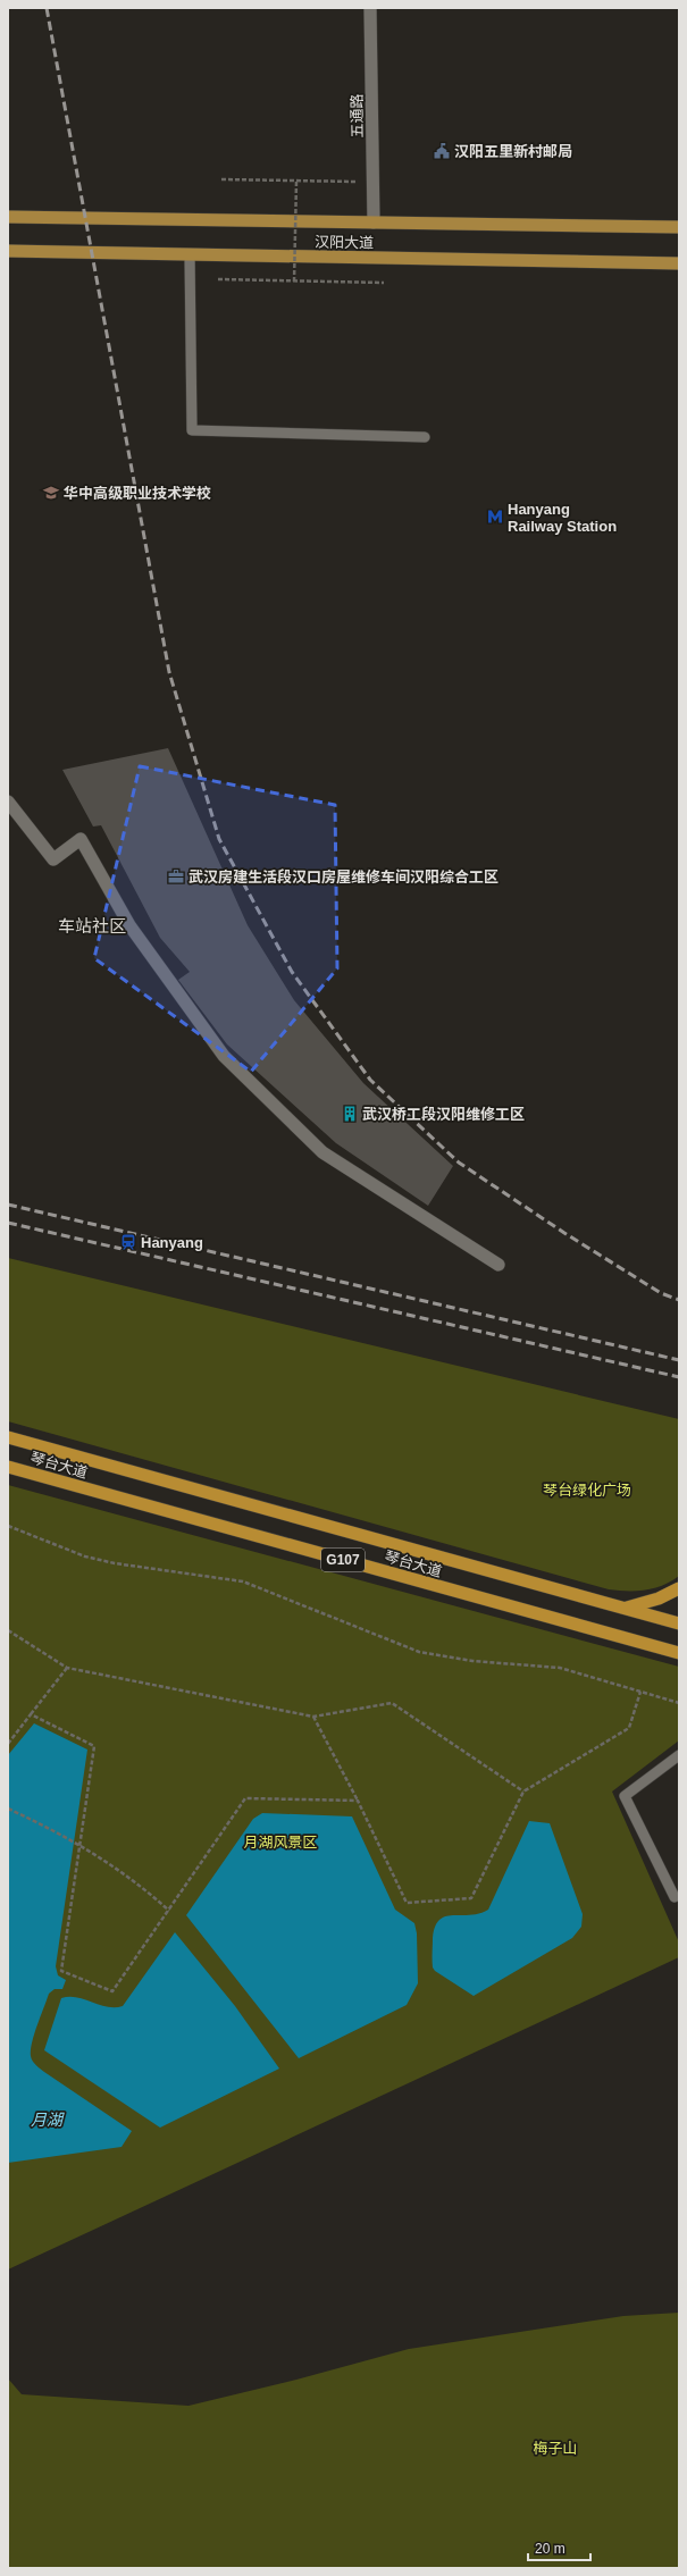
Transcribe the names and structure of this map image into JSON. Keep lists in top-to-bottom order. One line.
{"streets":{"highway":["琴台大道","G107"],"main road":["汉阳大道"],"street":["五通路"]},"crossings":[["五通路","汉阳大道"]],"districts":["车站社区"],"water":["月湖"],"parks":["琴台绿化广场","月湖风景区","梅子山"],"places":{"public building":["汉阳五里新村邮局"],"school or university":["华中高级职业技术学校"],"metro station":["Hanyang Railway Station"],"office":["武汉房建生活段汉口房屋维修车间汉阳综合工区"],"building":["武汉桥工段汉阳维修工区"],"station":["Hanyang"]},"scale_bar":"20 m"}
